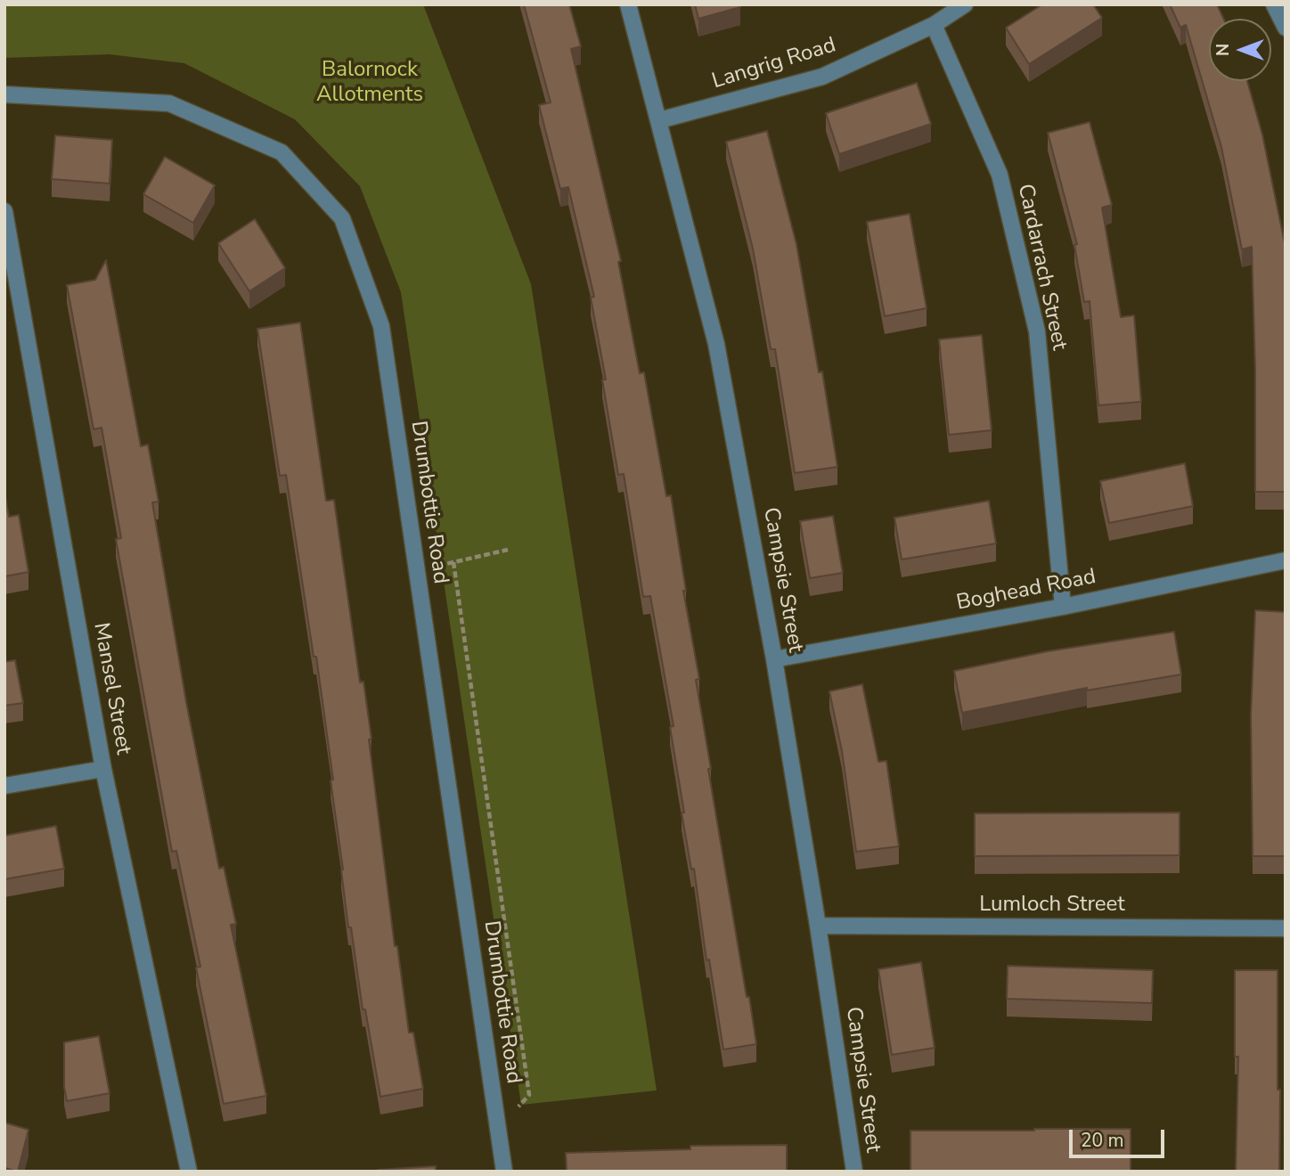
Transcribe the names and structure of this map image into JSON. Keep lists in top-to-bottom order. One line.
{"streets":{"street":["Langrig Road","Cardarrach Street","Drumbottie Road","Campsie Street","Boghead Road","Mansel Street","Lumloch Street"]},"crossings":[["Langrig Road","Cardarrach Street"],["Langrig Road","Campsie Street"],["Cardarrach Street","Boghead Road"],["Campsie Street","Boghead Road"],["Campsie Street","Lumloch Street"]],"parks":["Balornock Allotments"],"scale_bar":"20 m","north":"left"}
